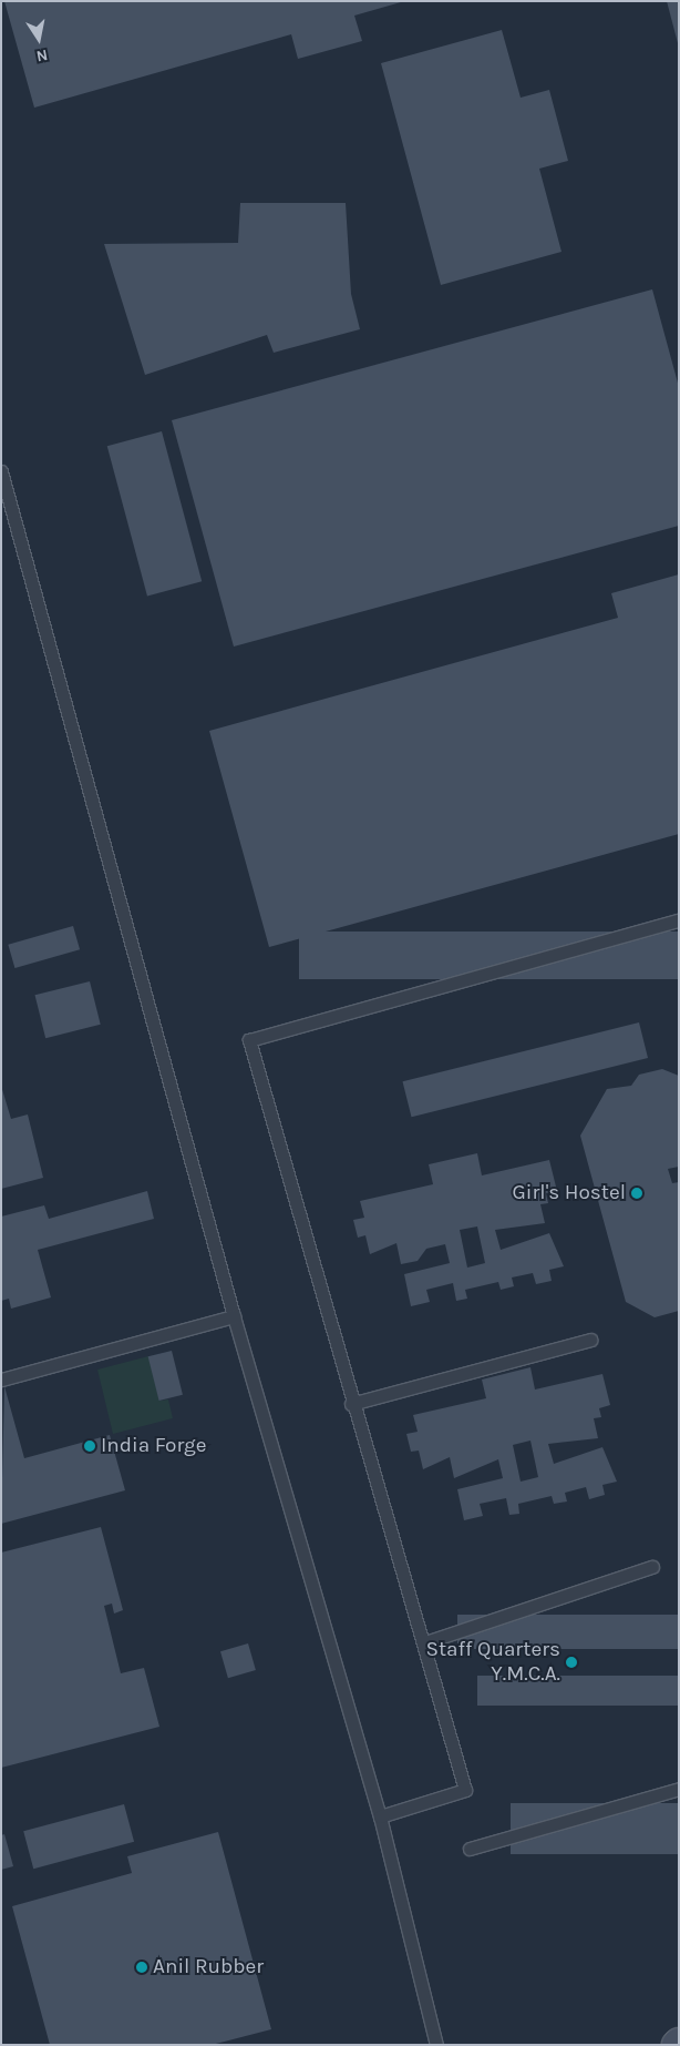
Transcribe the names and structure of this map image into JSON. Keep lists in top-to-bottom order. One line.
{"places":["Girl's Hostel","India Forge","Staff Quarters Y.M.C.A.","Anil Rubber"],"north":"bottom"}
